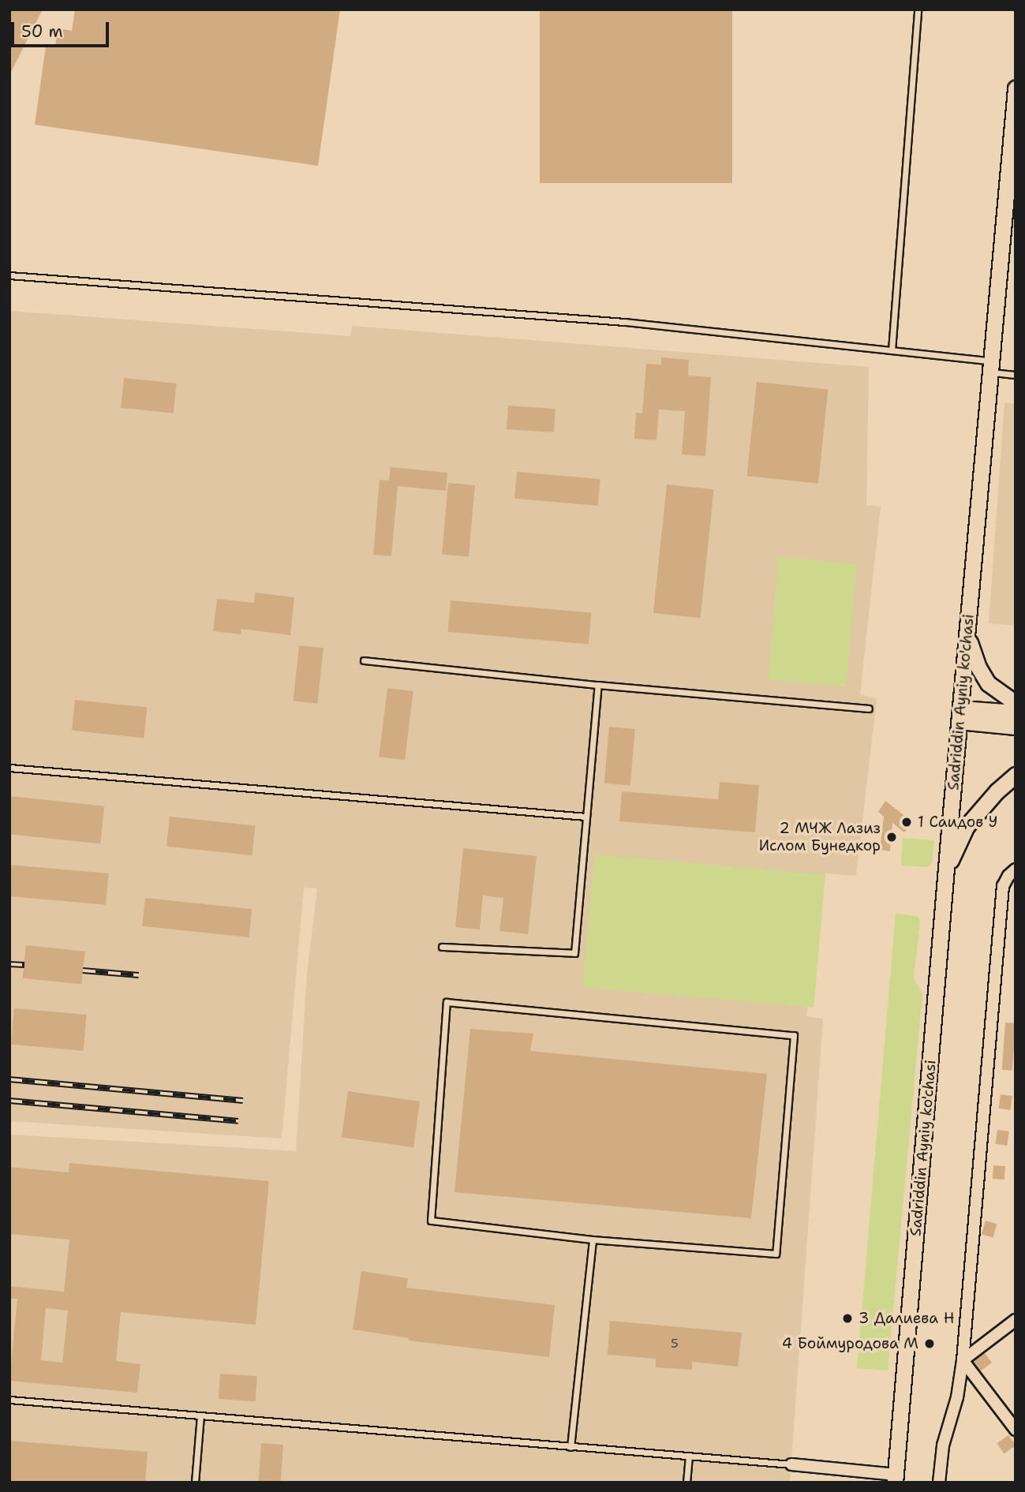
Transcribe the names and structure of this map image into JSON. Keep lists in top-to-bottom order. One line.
{"streets":{"street":["Sadriddin Ayniy ko'chasi"]},"places":["1 Саидов У","2 МЧЖ Лазиз Ислом Бунедкор","3 Далиева Н","4 Боймуродова М"],"house_numbers":["5"],"scale_bar":"50 m"}
